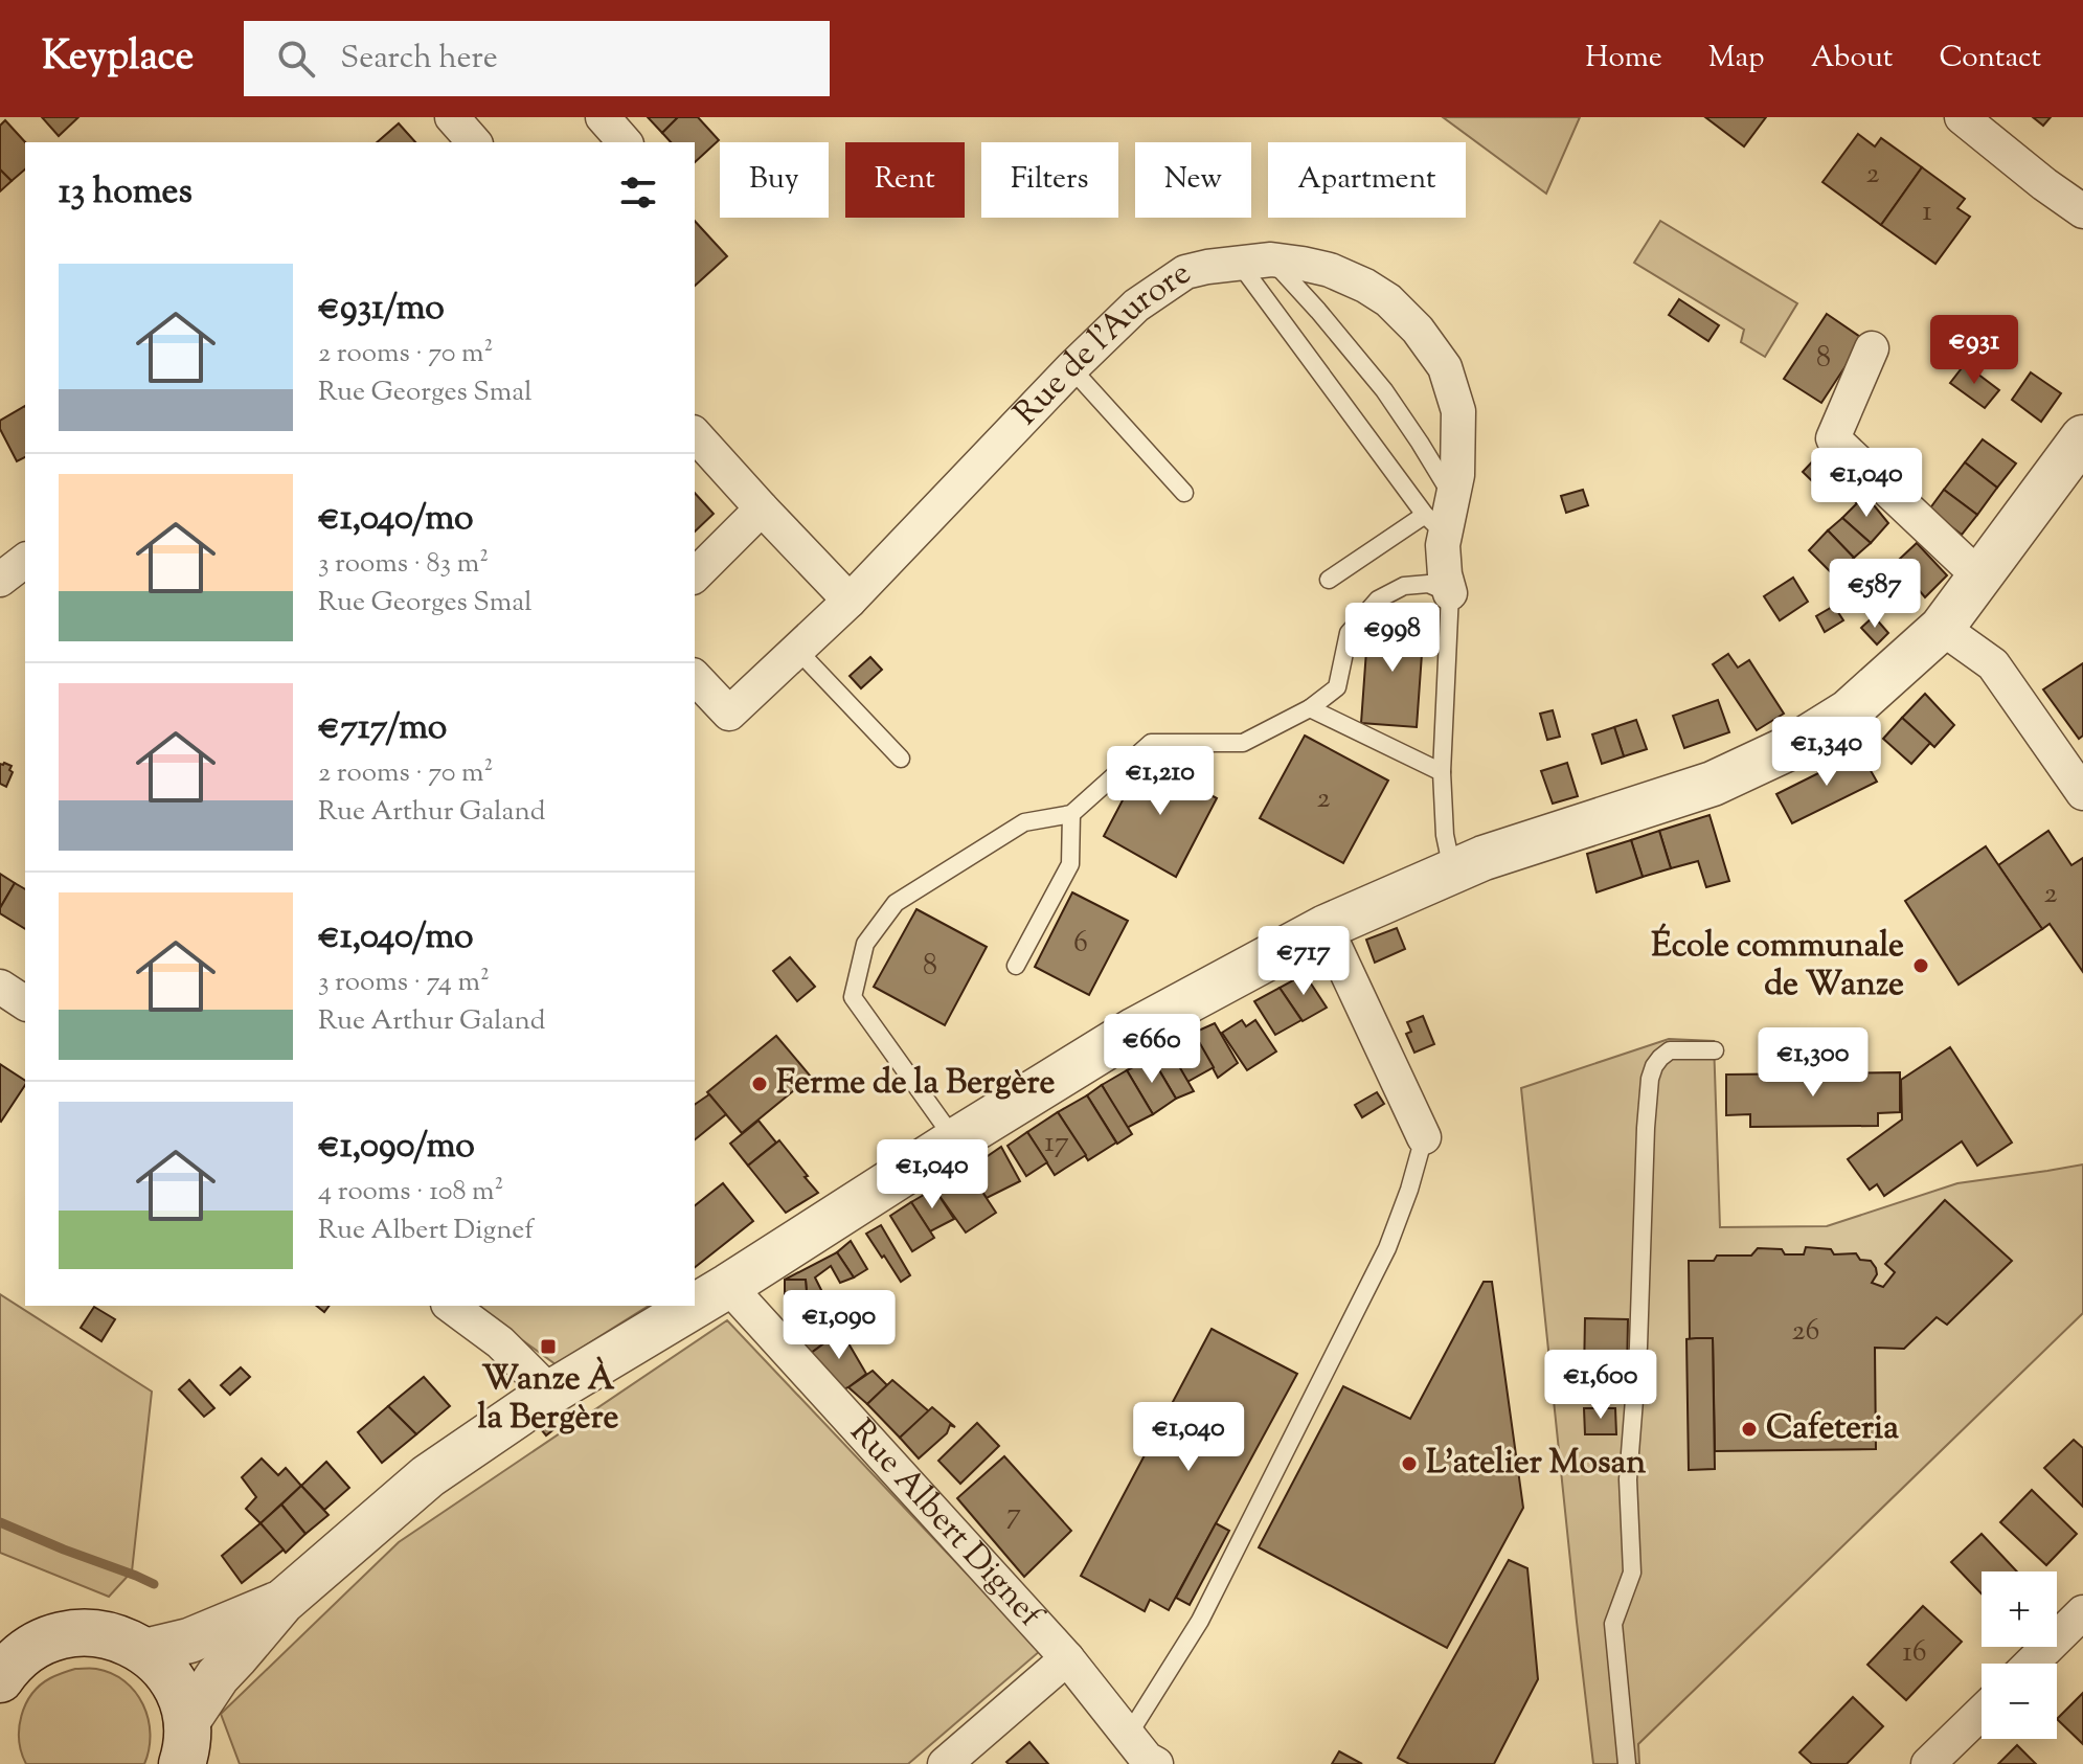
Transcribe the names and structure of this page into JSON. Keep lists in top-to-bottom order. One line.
{"streets":{"street":["Rue de l'Aurore","Rue Albert Dignef"]},"places":{"other":["École communale de Wanze","Ferme de la Bergère","Cafeteria","L'atelier Mosan"],"transit":["Wanze À la Bergère"]},"house_numbers":["2","1","8","2","2","6","8","17","26","7","16"],"page":{"header":"Keyplace","search":"Search here","nav":["Home","Map","About","Contact"],"chip":["Buy","Rent","Filters","New","Apartment"],"heading":"13 homes","list":[{"name":"€931/mo","note":"2 rooms · 70 m² · Rue Georges Smal"},{"name":"€1,040/mo","note":"3 rooms · 83 m² · Rue Georges Smal"},{"name":"€717/mo","note":"2 rooms · 70 m² · Rue Arthur Galand"},{"name":"€1,040/mo","note":"3 rooms · 74 m² · Rue Arthur Galand"},{"name":"€1,090/mo","note":"4 rooms · 108 m² · Rue Albert Dignef"}],"price":["€931","€1,040","€587","€998","€1,340","€1,210","€717","€660","€1,300","€1,040","€1,090","€1,600","€1,040"],"map_buttons":["+","−"]}}
